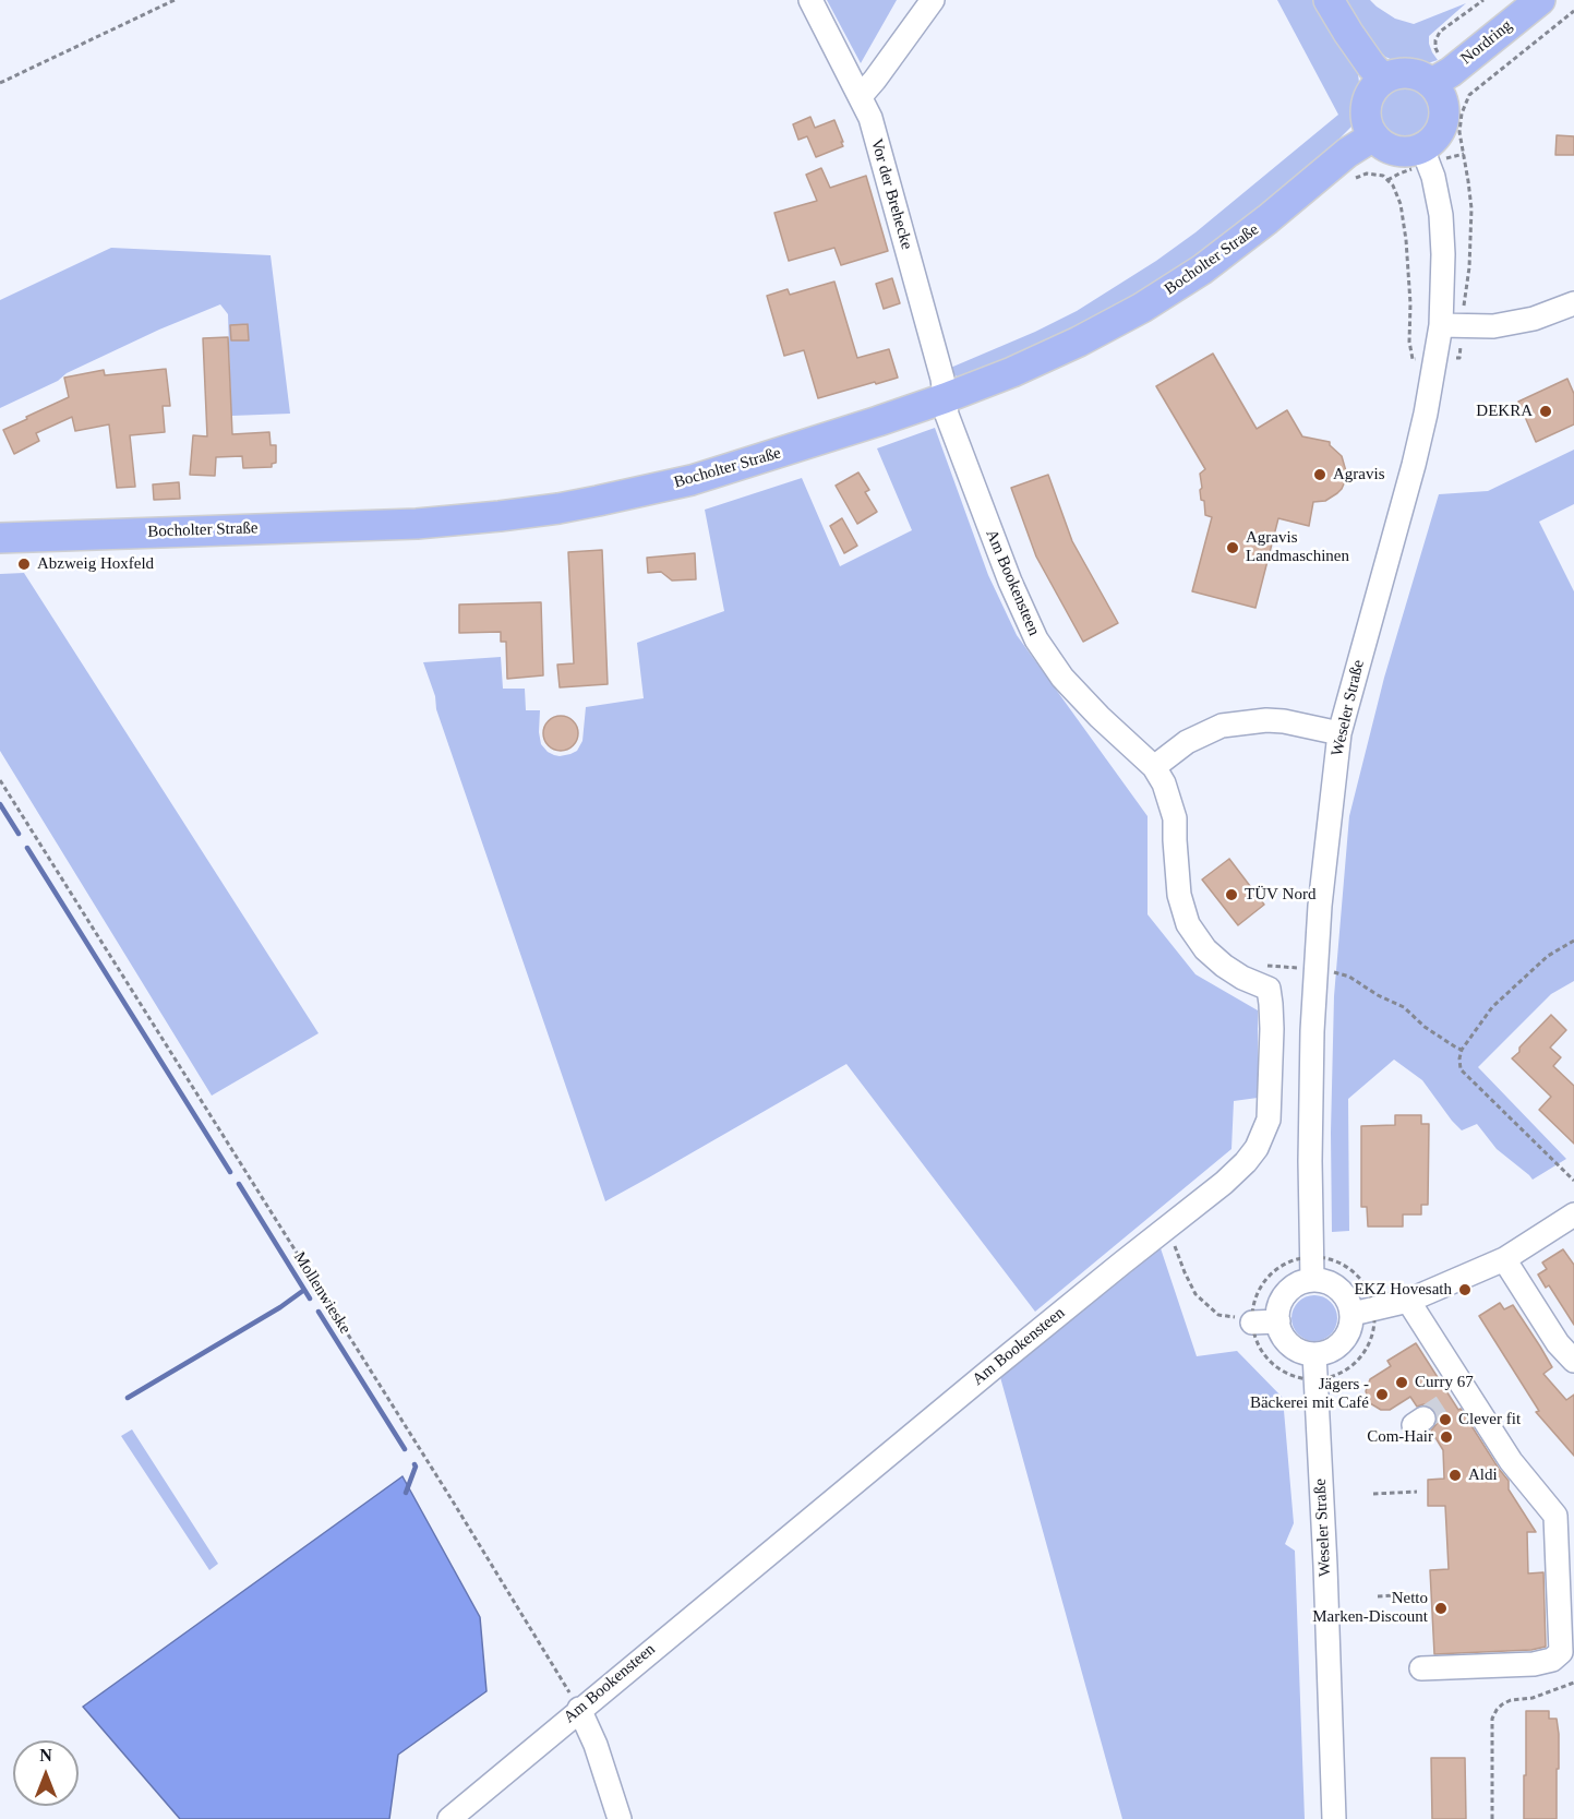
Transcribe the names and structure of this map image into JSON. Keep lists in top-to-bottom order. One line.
{"streets":{"main road":["Nordring","Bocholter Straße"],"street":["Vor der Brehecke","Am Bookensteen","Weseler Straße"],"path":["Mollenwieske"]},"crossings":[["Nordring","Bocholter Straße"],["Nordring","Weseler Straße"],["Vor der Brehecke","Bocholter Straße"],["Vor der Brehecke","Am Bookensteen"],["Bocholter Straße","Am Bookensteen"],["Bocholter Straße","Weseler Straße"],["Am Bookensteen","Mollenwieske"]],"places":["DEKRA","Agravis","Agravis Landmaschinen","Abzweig Hoxfeld","TÜV Nord","EKZ Hovesath","Curry 67","Jägers - Bäckerei mit Café","Clever fit","Com-Hair","Aldi","Netto Marken-Discount"],"north":"top"}
